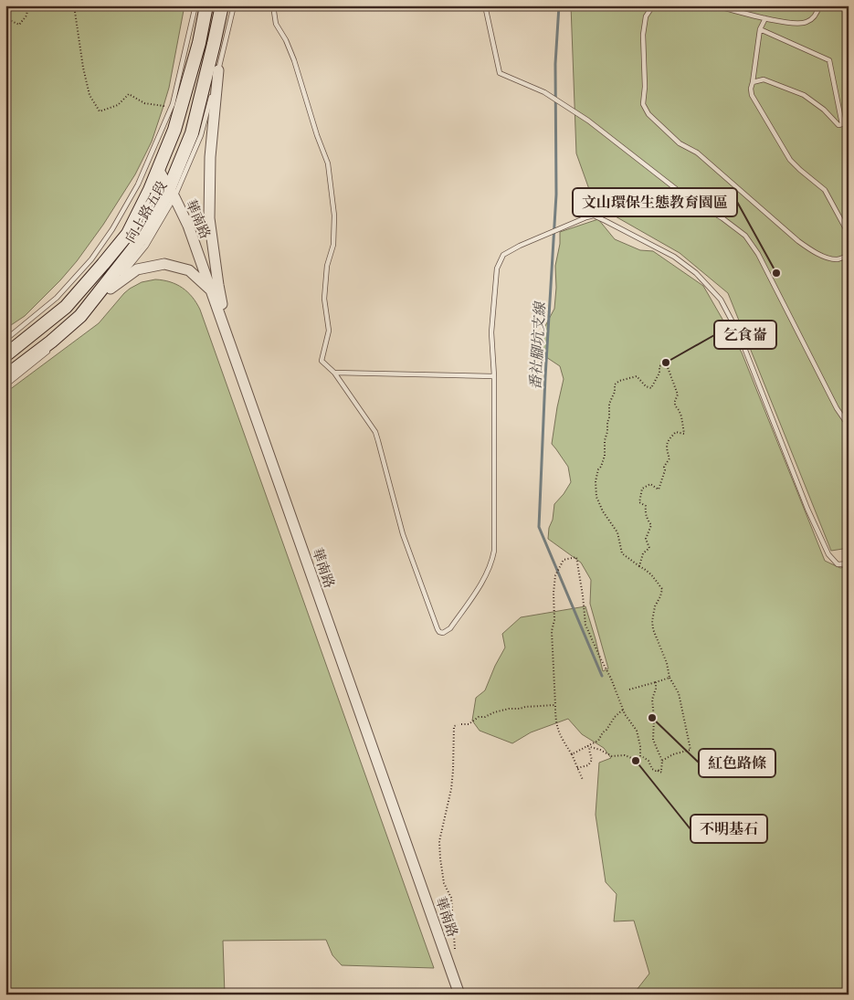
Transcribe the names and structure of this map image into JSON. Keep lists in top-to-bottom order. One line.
{"streets":{"main road":["向上路五段"],"street":["華南路"]},"crossings":[["向上路五段","華南路"]],"water":["番社腳坑支線"],"places":["文山環保生態教育園區","乞食崙","紅色路條","不明基石"]}
